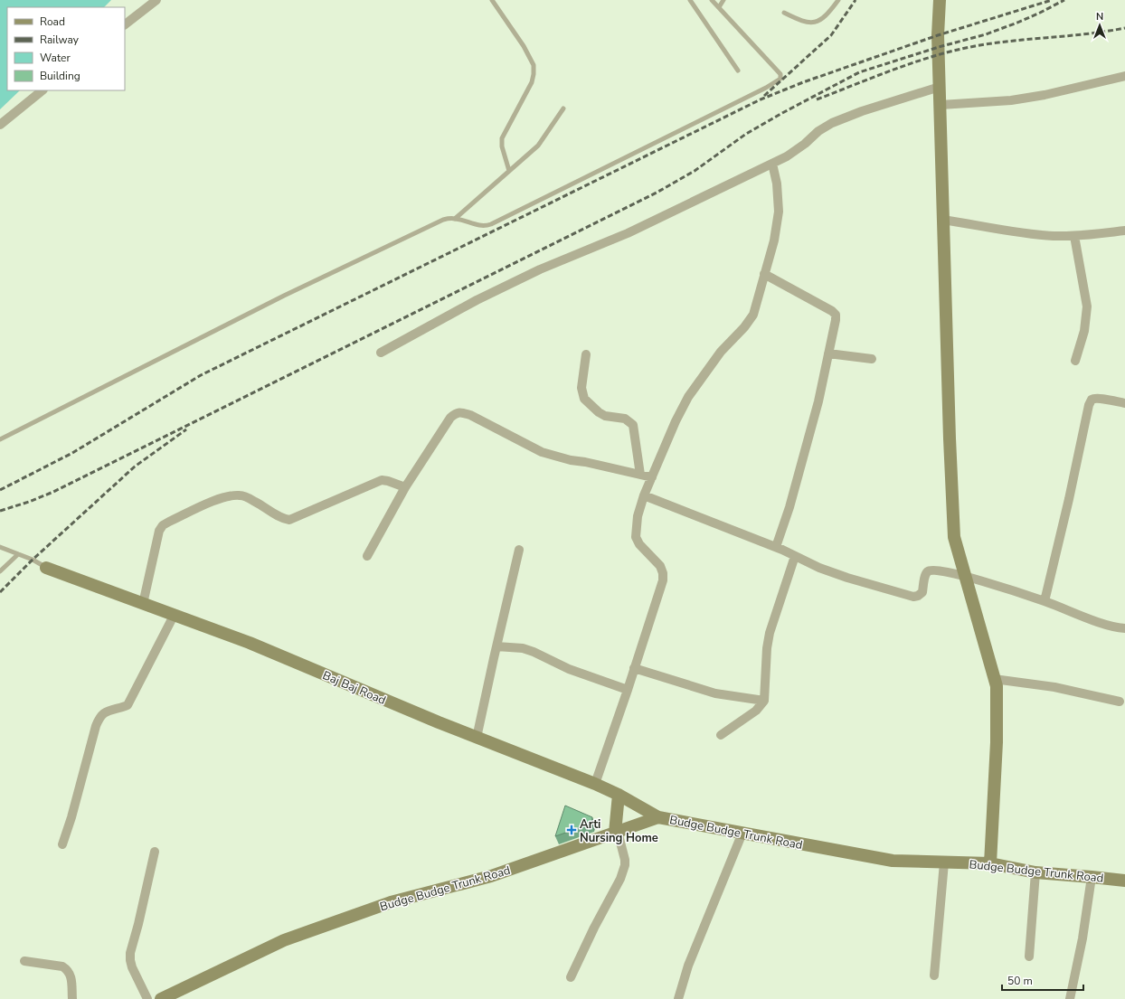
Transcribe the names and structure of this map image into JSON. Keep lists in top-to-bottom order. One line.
{"streets":{"main road":["Baj Baj Road","Budge Budge Trunk Road"]},"crossings":[["Baj Baj Road","Budge Budge Trunk Road"]],"places":{"health":["Arti Nursing Home"]},"legend":["Road","Railway","Water","Building"],"scale_bar":"50 m","north":"top"}
